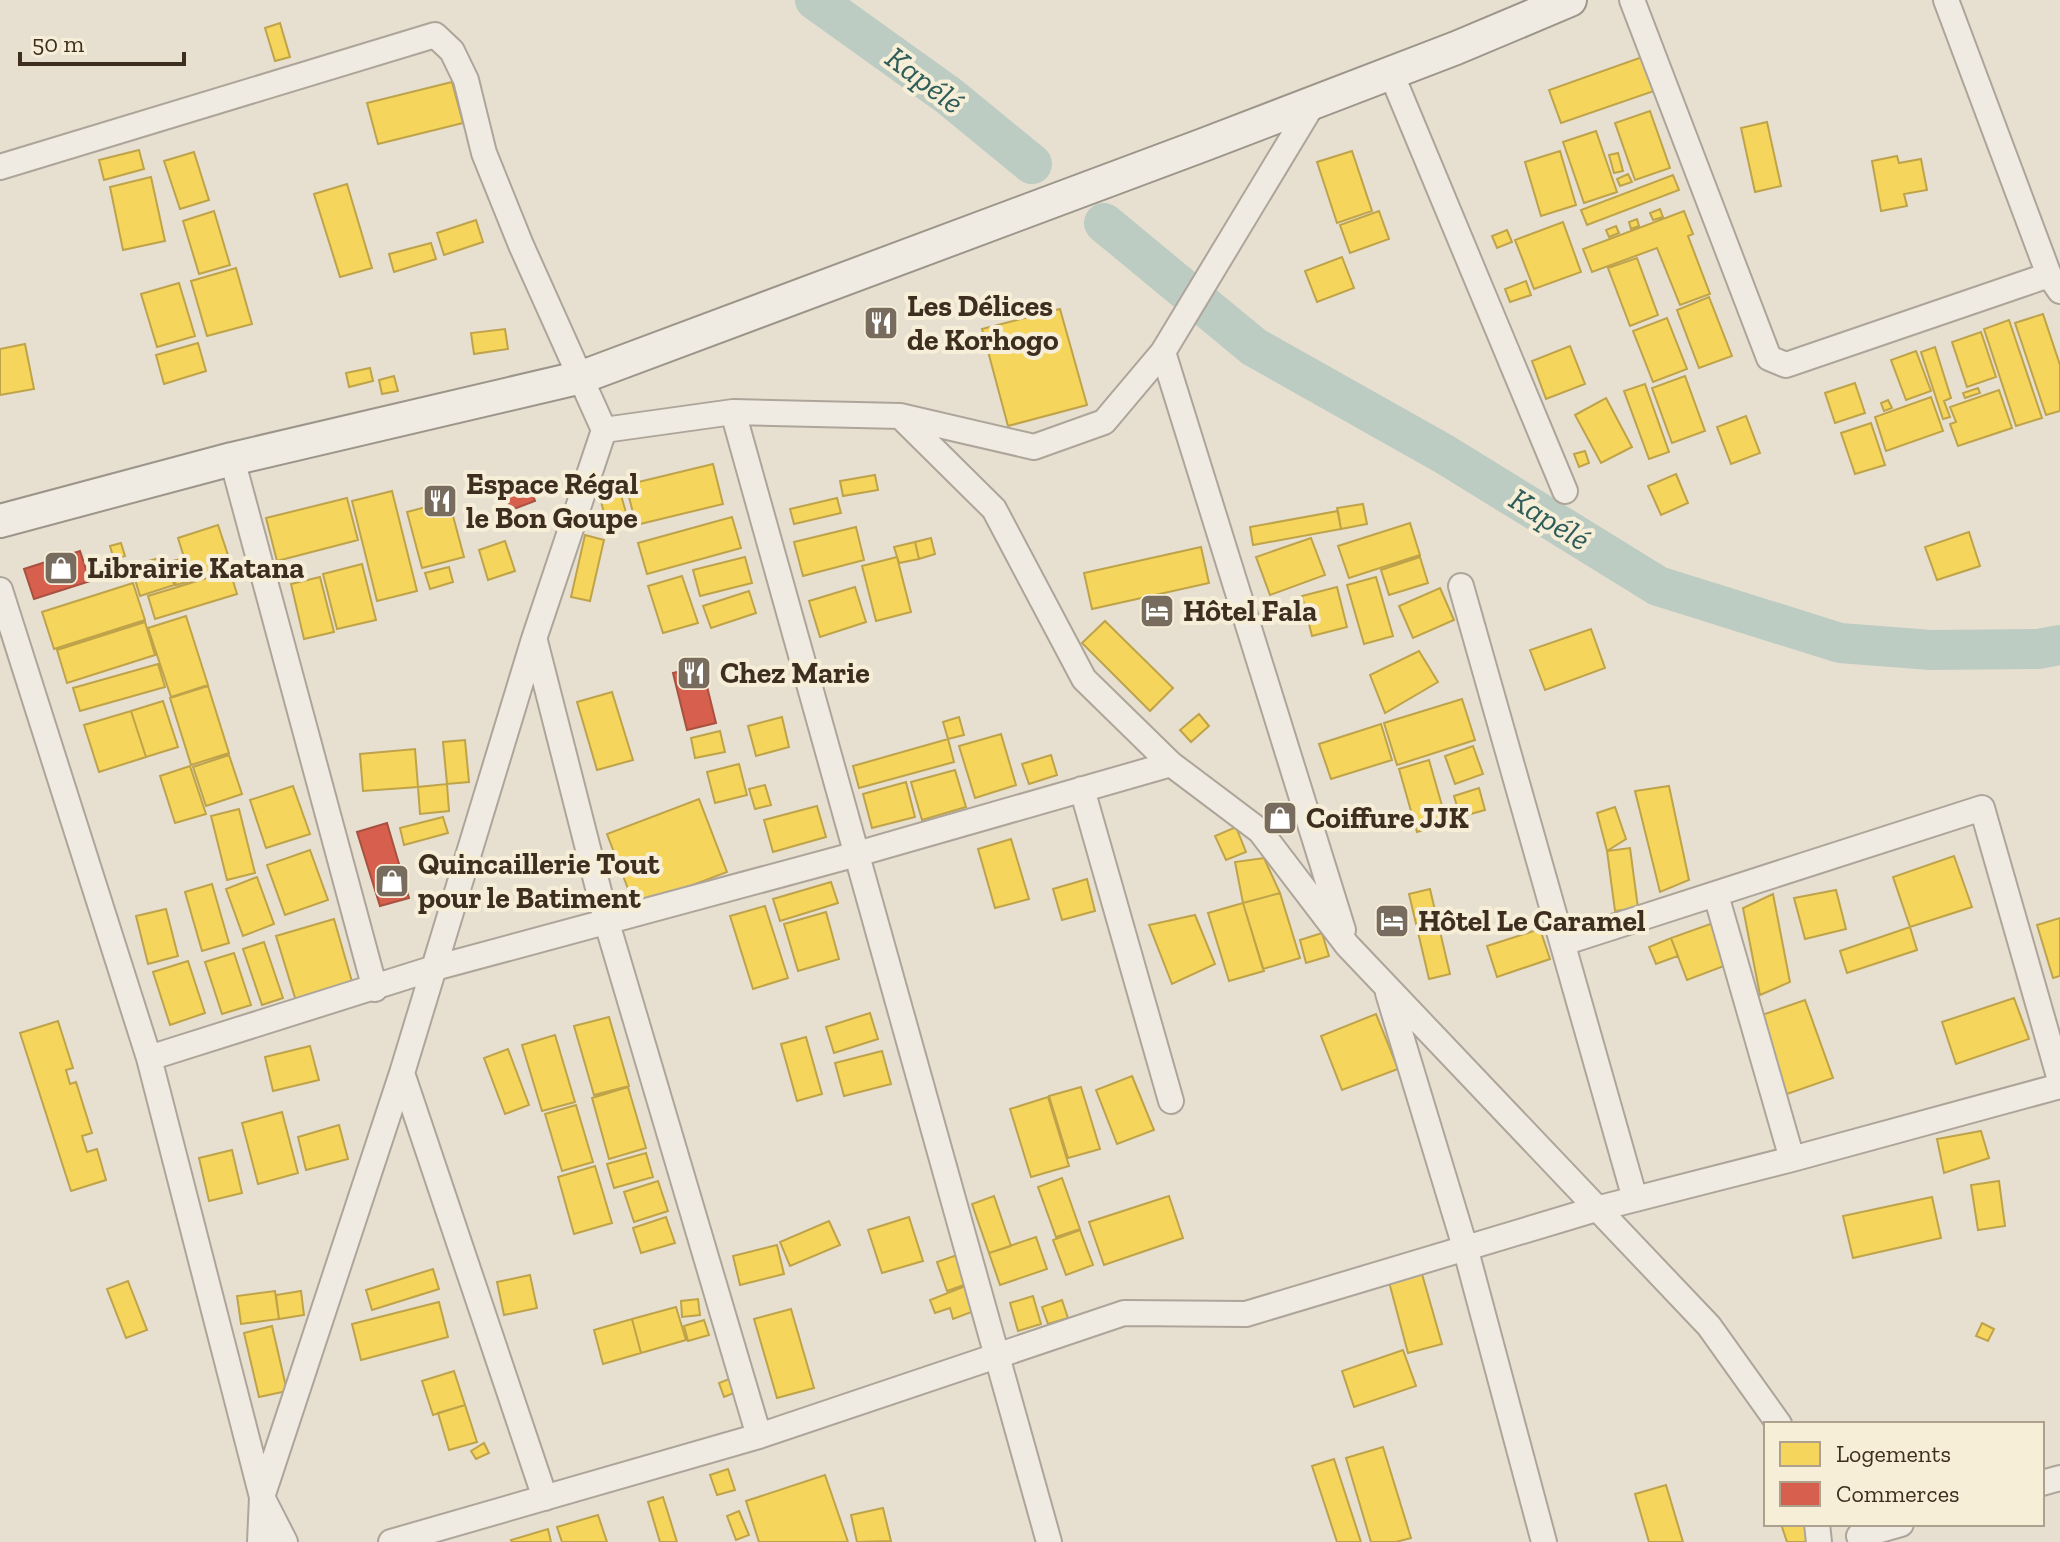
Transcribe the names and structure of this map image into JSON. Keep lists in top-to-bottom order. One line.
{"water":["Kapélé"],"places":{"restaurant":["Les Délices de Korhogo","Espace Régal le Bon Goupe","Chez Marie"],"shop":["Librairie Katana","Coiffure JJK","Quincaillerie Tout pour le Batiment"],"hotel":["Hôtel Fala","Hôtel Le Caramel"]},"legend":["Logements","Commerces"],"scale_bar":"50 m"}
